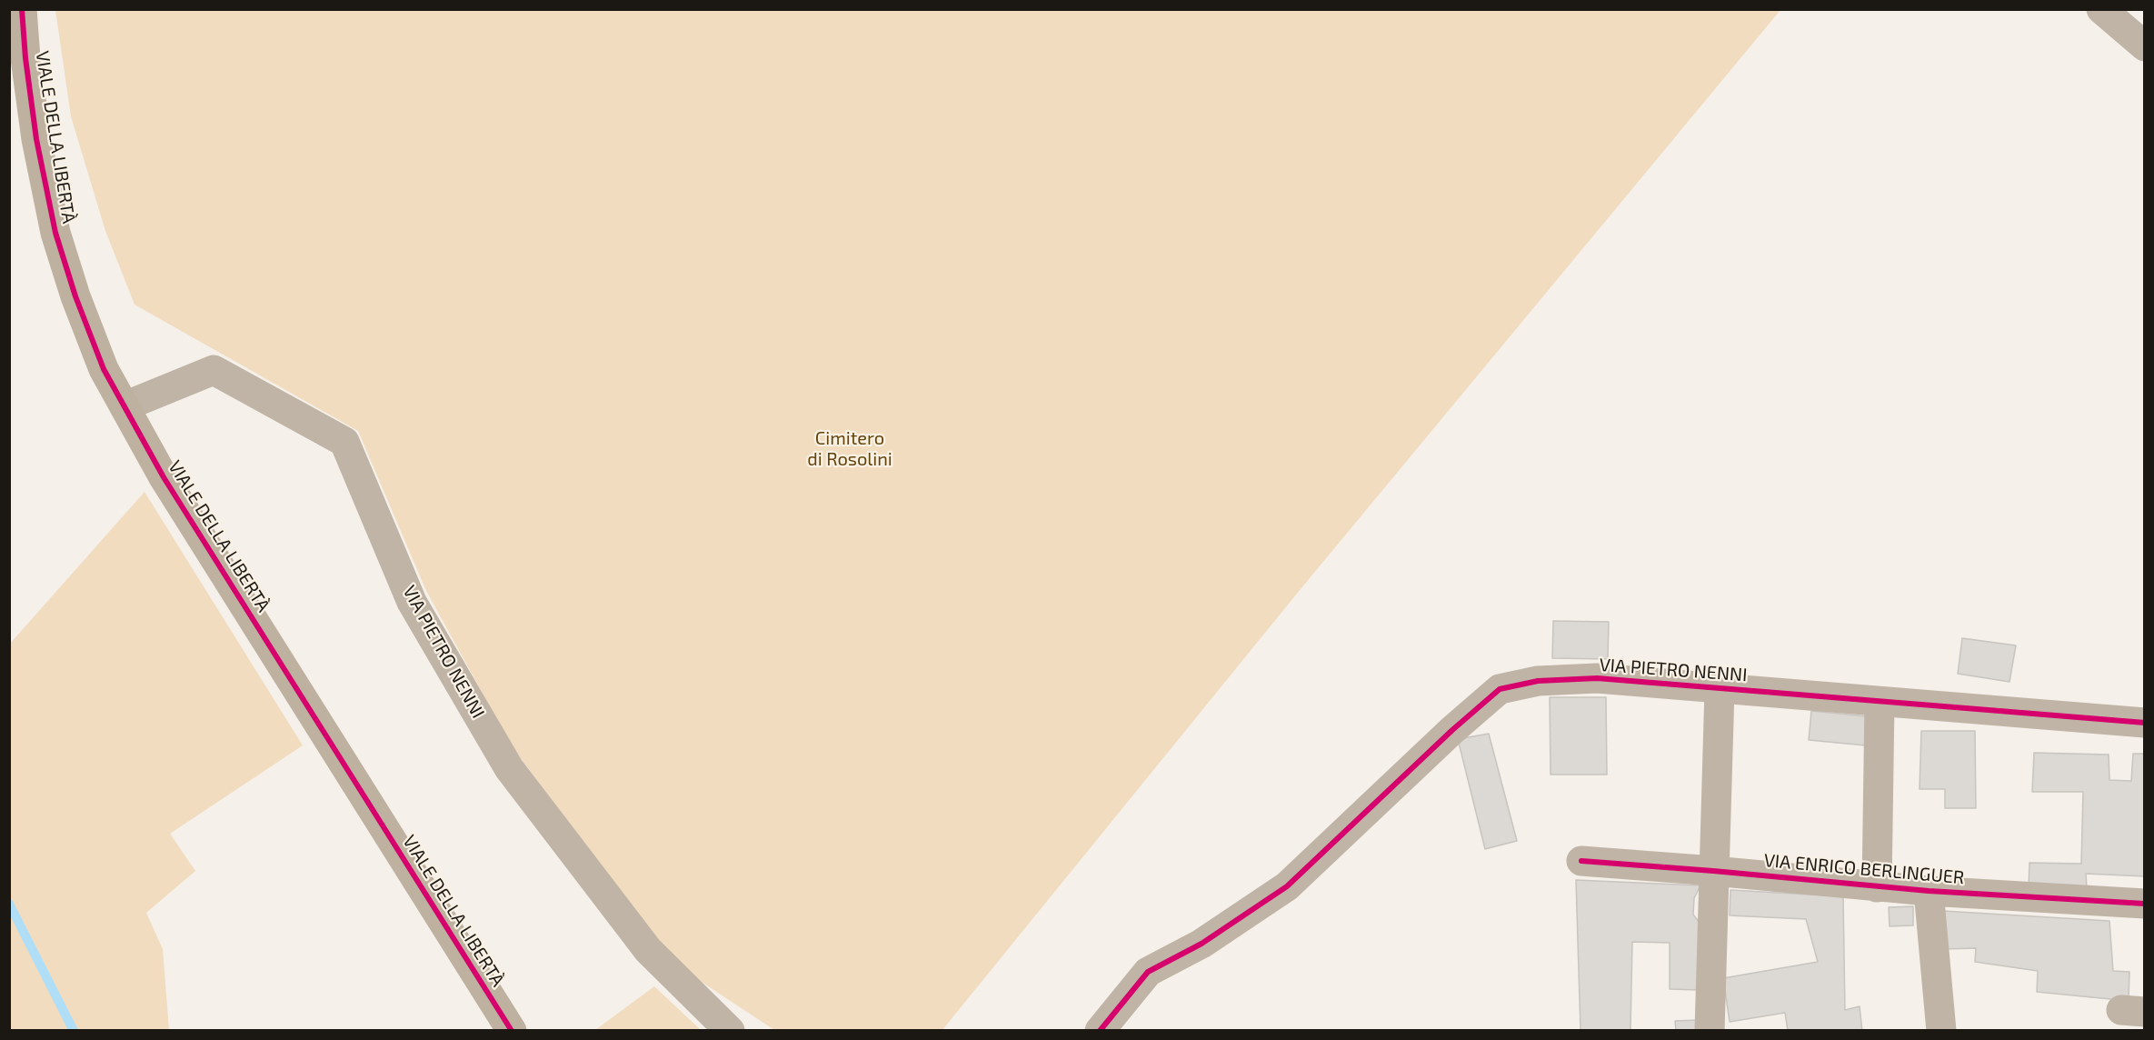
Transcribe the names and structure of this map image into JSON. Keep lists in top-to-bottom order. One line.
{"streets":{"street":["VIALE DELLA LIBERTÀ","VIA PIETRO NENNI","VIA ENRICO BERLINGUER"]},"crossings":[["VIALE DELLA LIBERTÀ","VIA PIETRO NENNI"]],"parks":["Cimitero di Rosolini"]}
